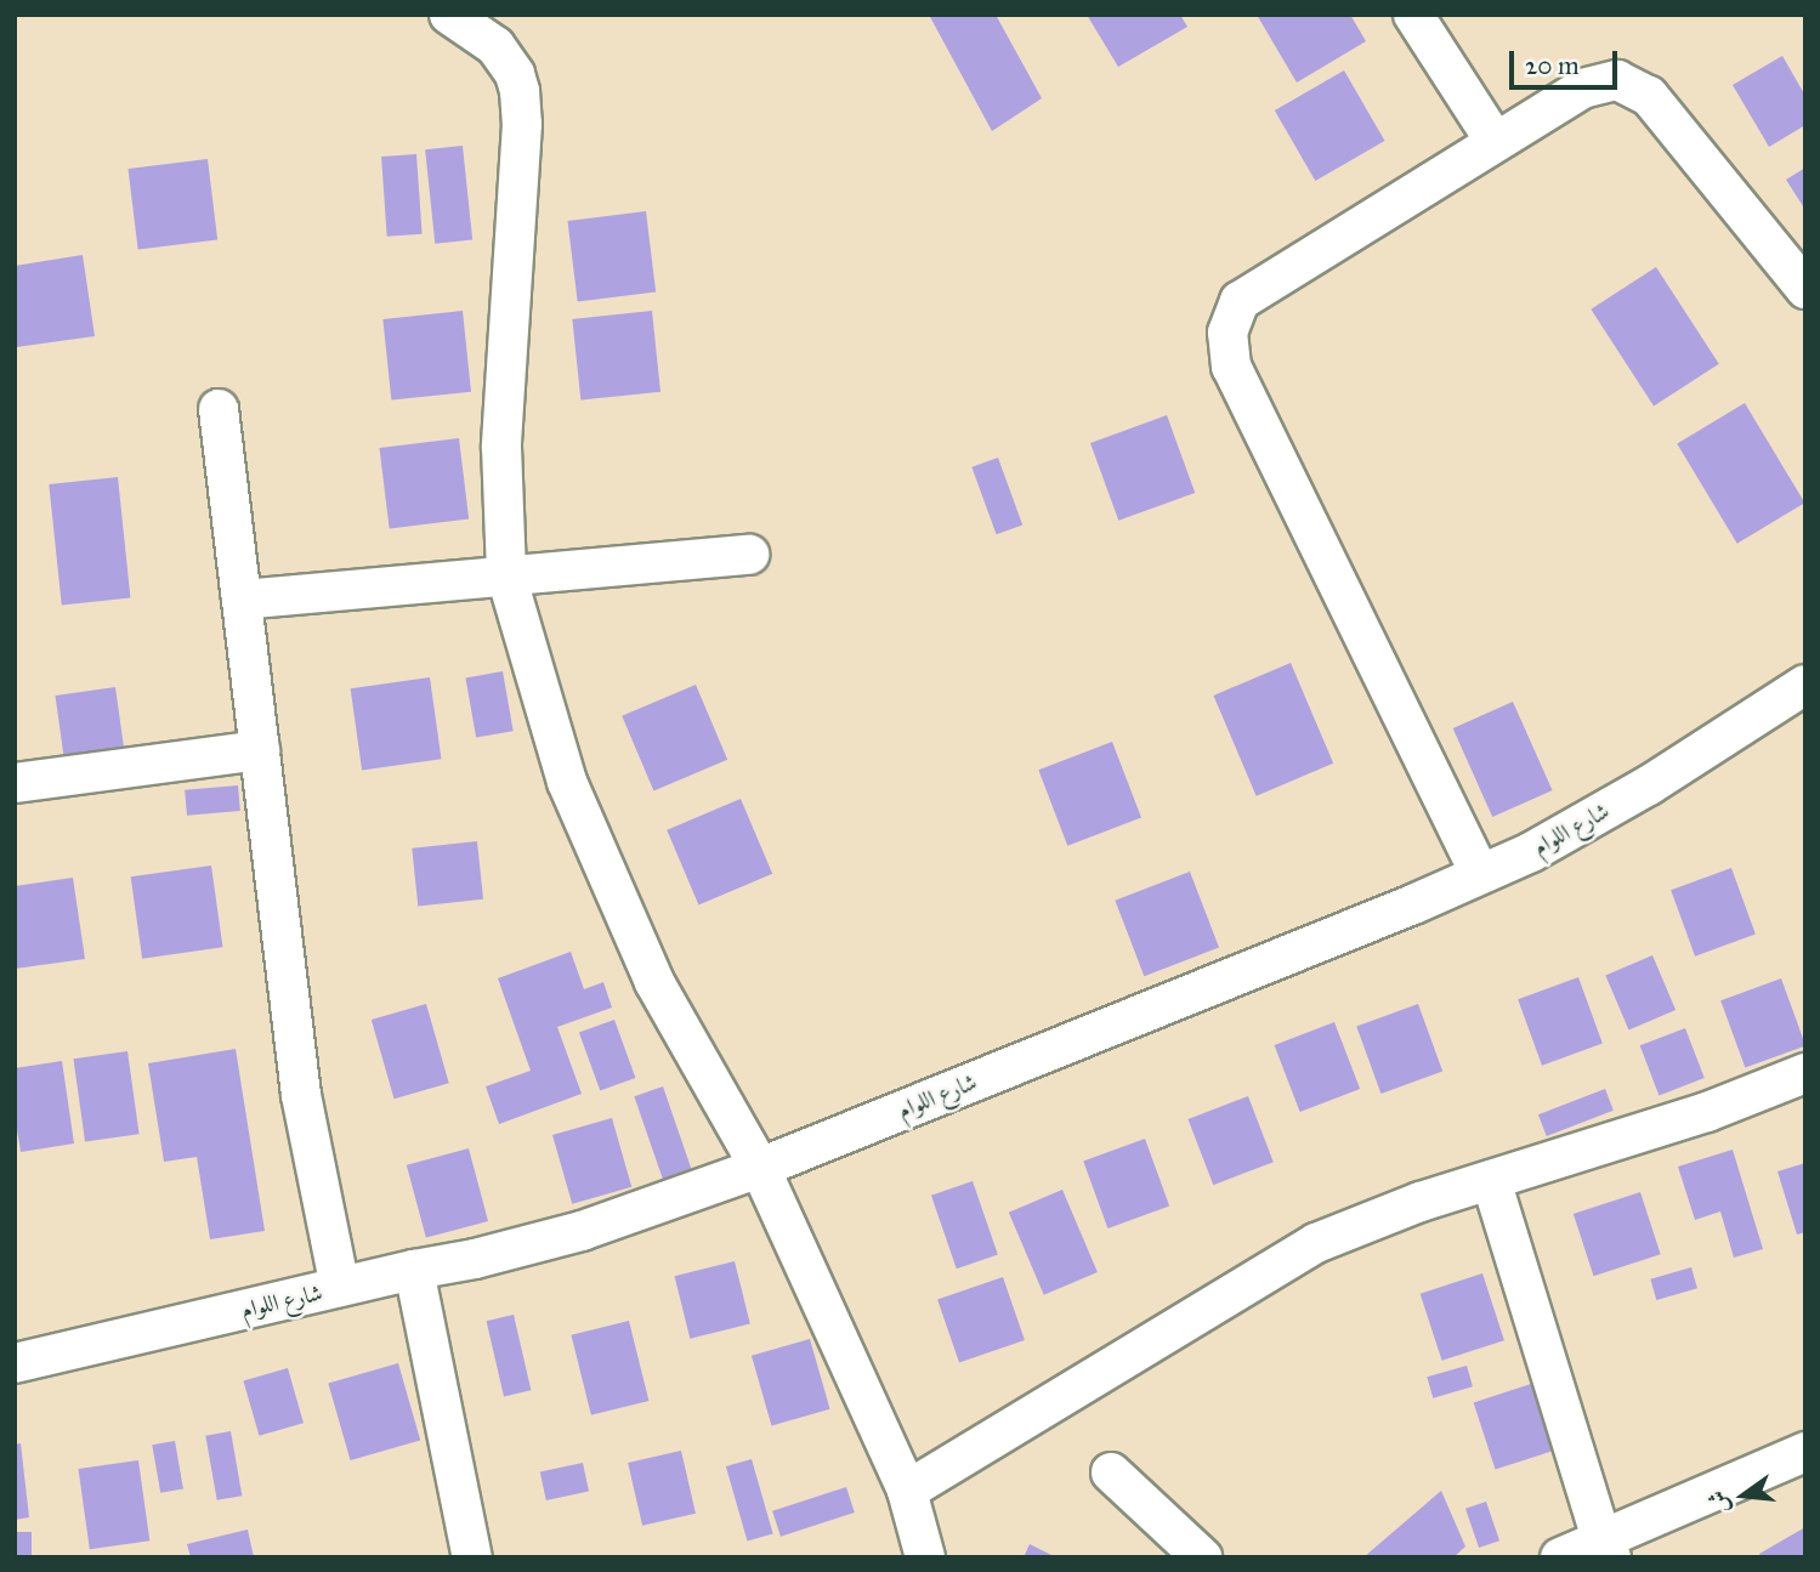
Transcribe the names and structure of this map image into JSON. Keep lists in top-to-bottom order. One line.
{"streets":{"street":["شارع اللوام"]},"scale_bar":"20 m","north":"left"}
